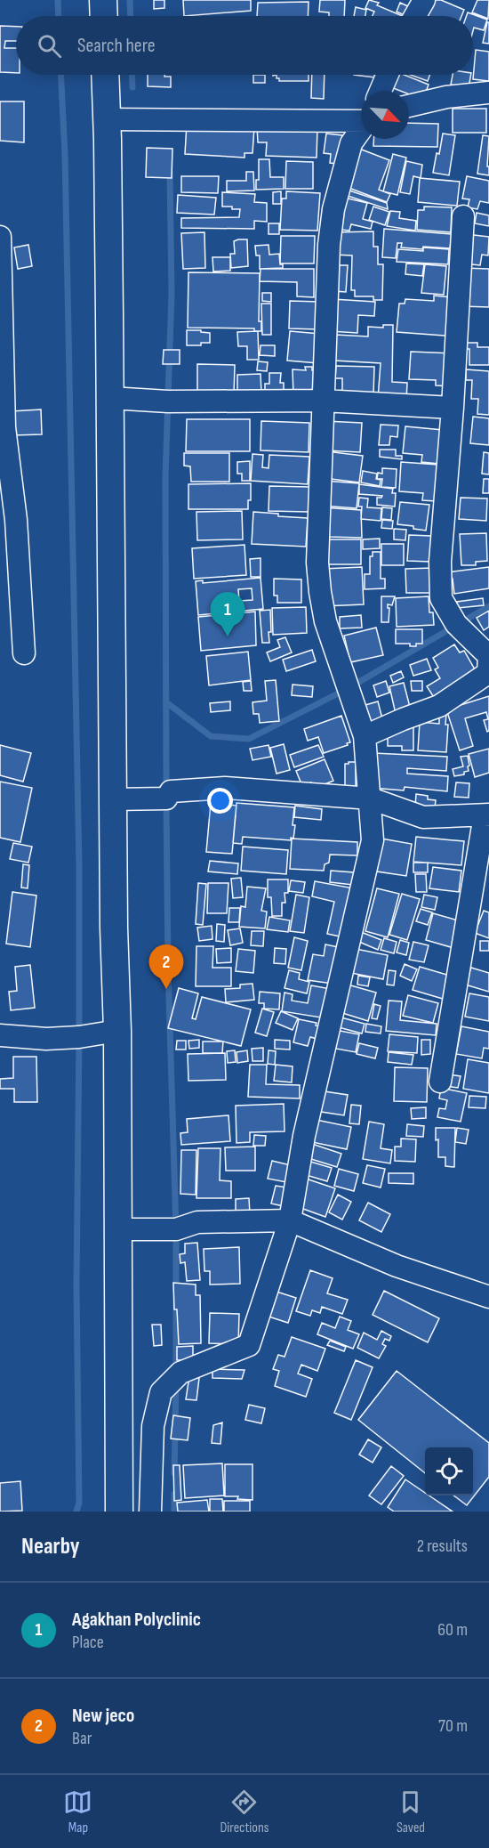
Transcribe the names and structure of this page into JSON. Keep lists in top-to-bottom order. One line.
{"north":"bottom right","page":{"search":"Search here","pins":["1","2"],"heading":["Nearby","2 results"],"list":[{"mark":"1","name":"Agakhan Polyclinic","note":"Place","value":"60 m"},{"mark":"2","name":"New jeco","note":"Bar","value":"70 m"}],"nav":["Map","Directions","Saved"]}}
